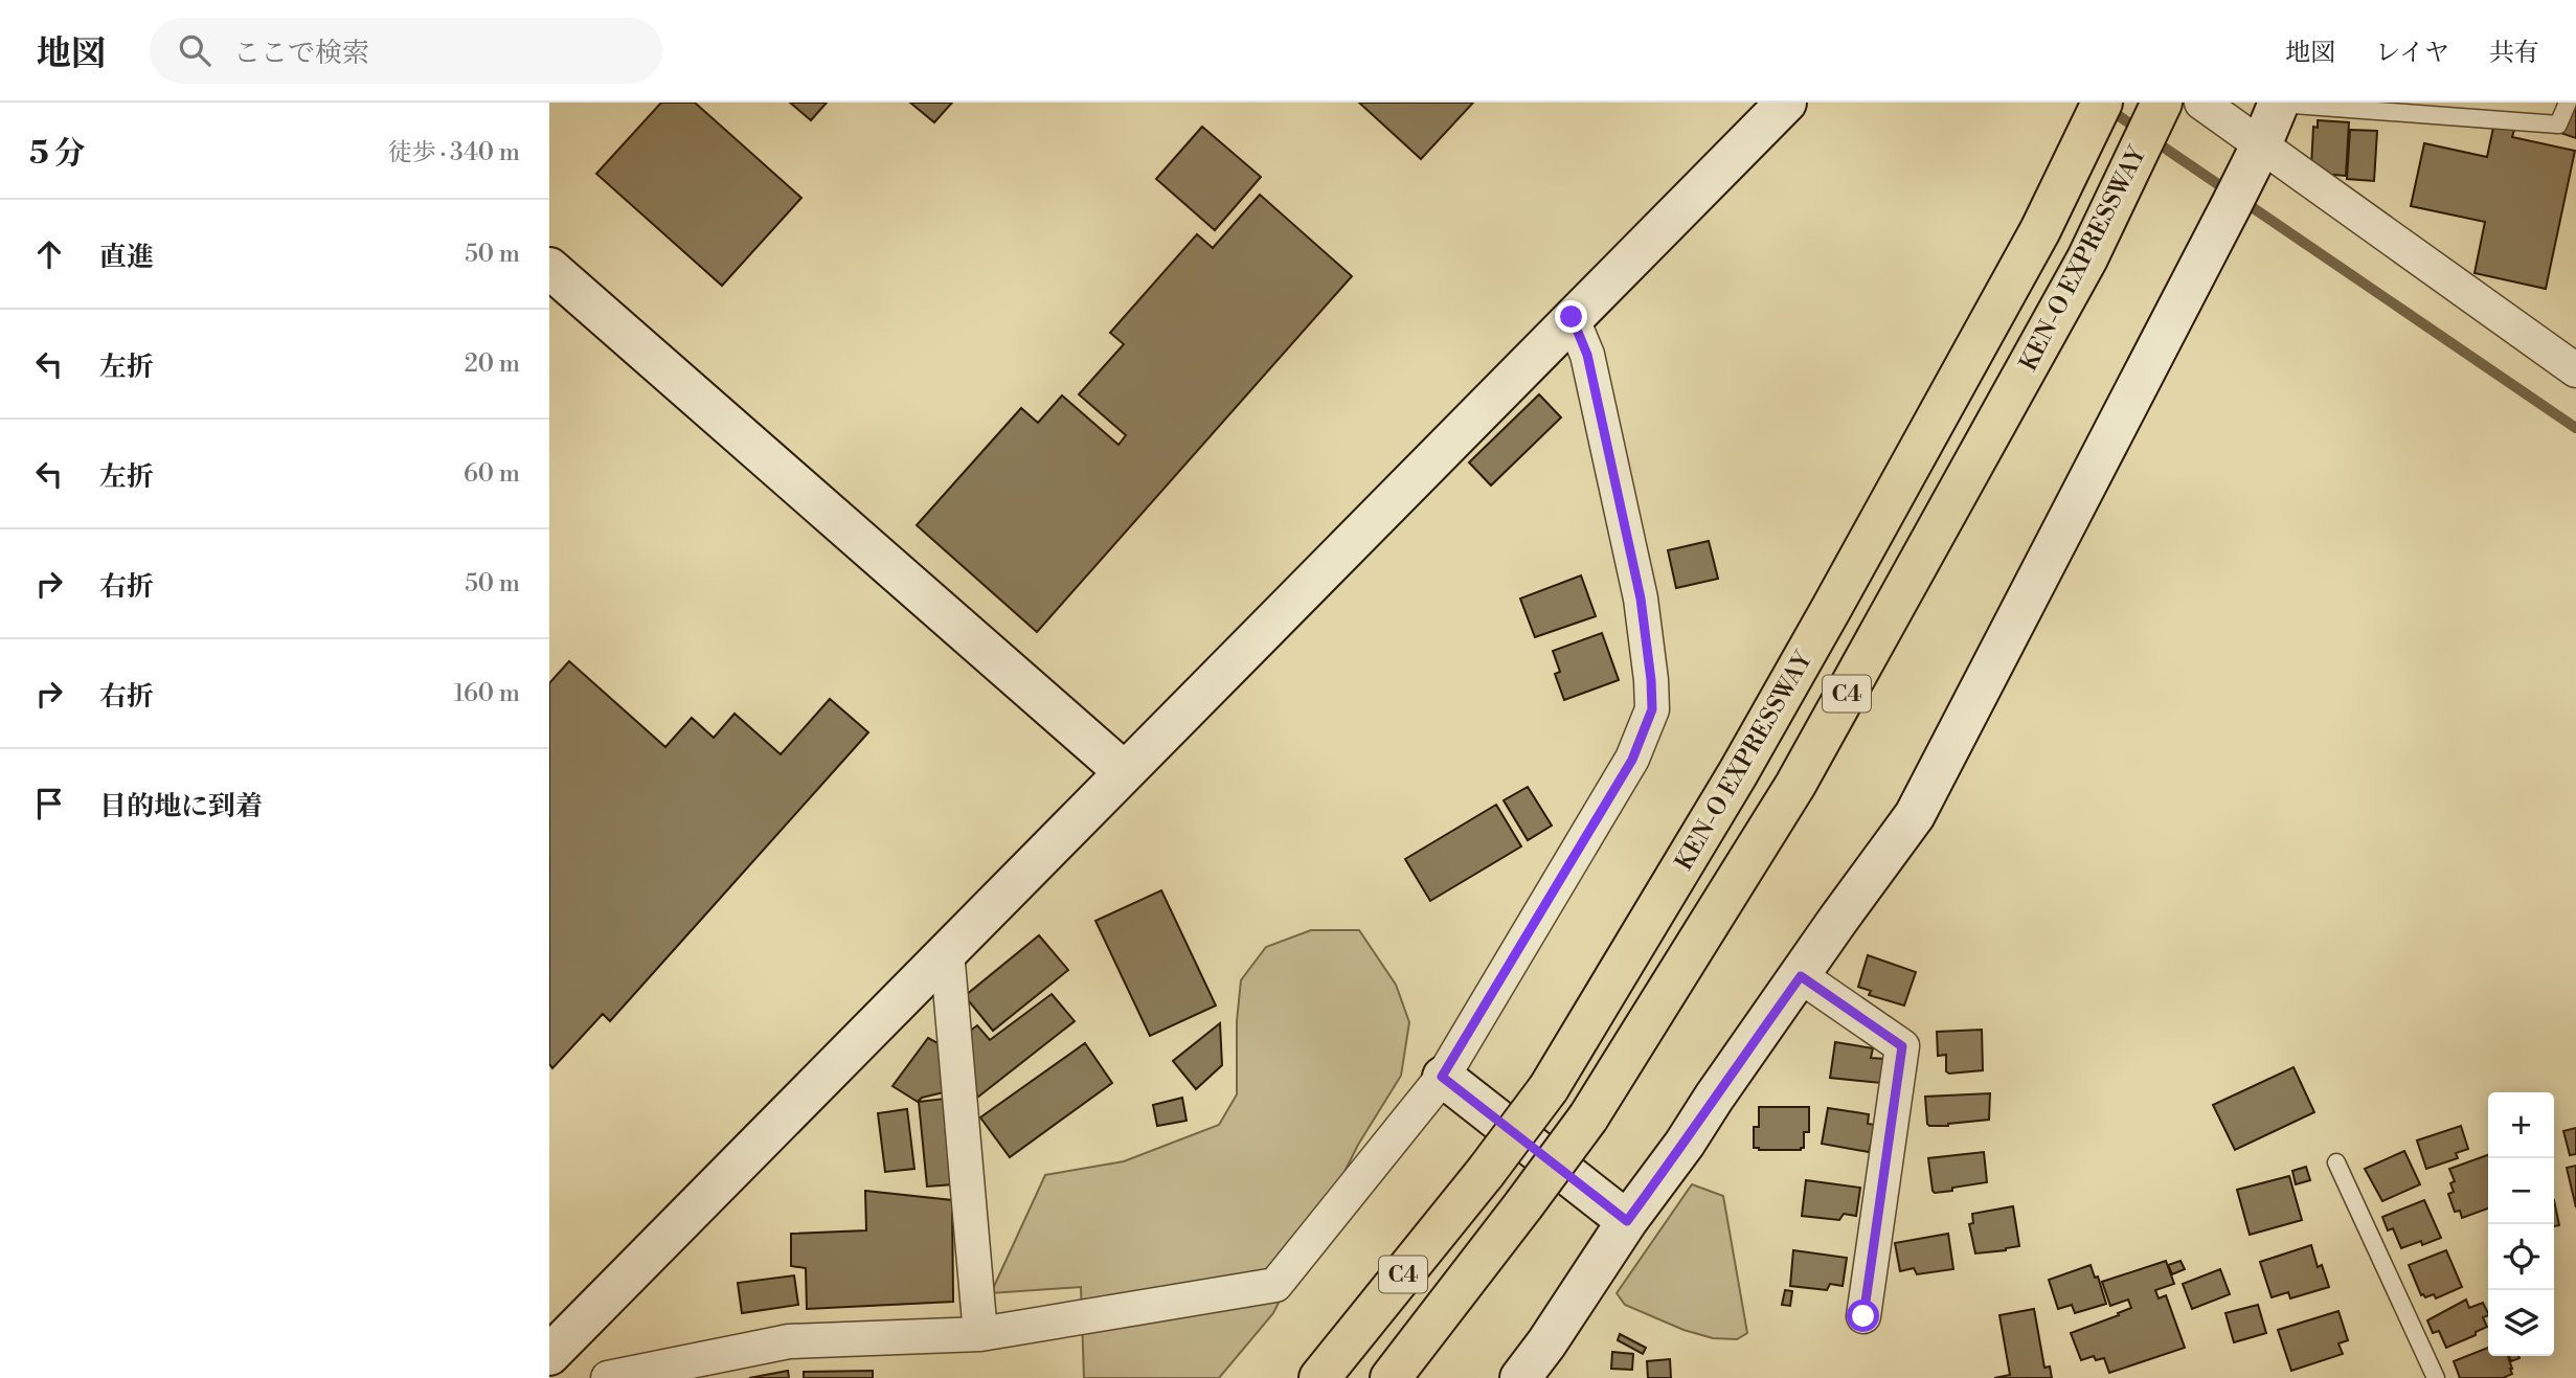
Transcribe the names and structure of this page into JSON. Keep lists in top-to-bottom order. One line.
{"streets":{"highway":["KEN-O EXPRESSWAY","C4"]},"page":{"header":"地図","search":"ここで検索","nav":["地図","レイヤ","共有"],"heading":["5 分","徒歩 · 340 m"],"list":[["直進","50 m"],["左折","20 m"],["左折","60 m"],["右折","50 m"],["右折","160 m"],"目的地に到着"],"map_buttons":["+","−"]}}
